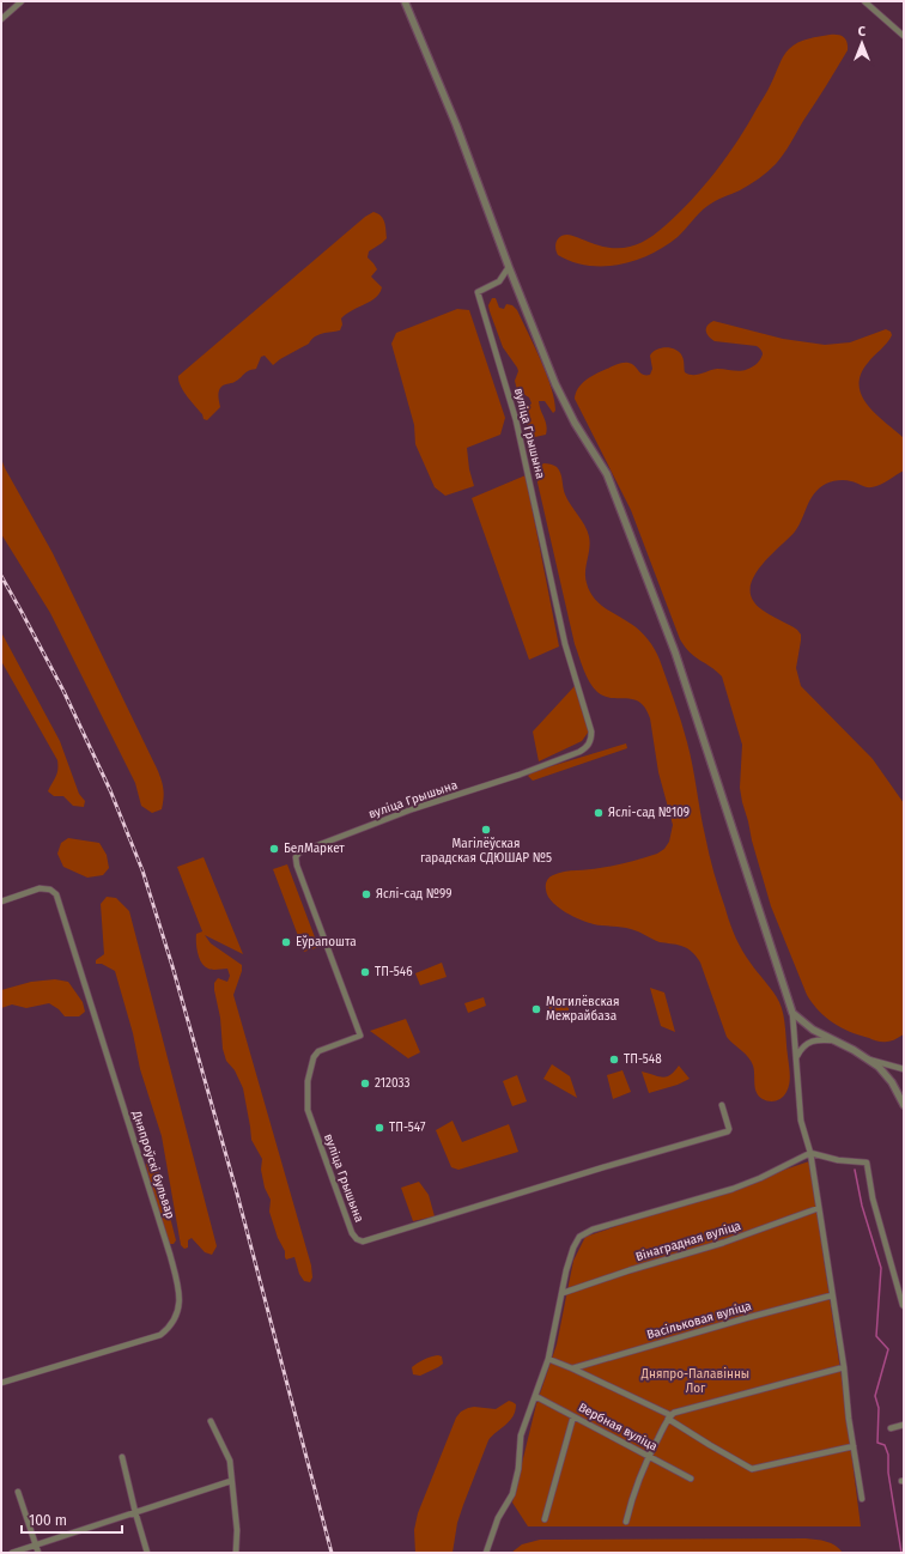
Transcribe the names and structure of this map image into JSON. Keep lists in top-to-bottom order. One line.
{"streets":{"street":["вуліца Грышына","Дняпроўскі бульвар","Вінаградная вуліца","Васільковая вуліца","Вербная вуліца"]},"parks":["Дняпро-Палавінны Лог"],"places":["Яслі-сад №109","Магілёўская гарадская СДЮШАР №5","БелМаркет","Яслі-сад №99","Еўрапошта","ТП-546","Могилёвская Межрайбаза","ТП-548","212033","ТП-547"],"scale_bar":"100 m","north":"top"}
